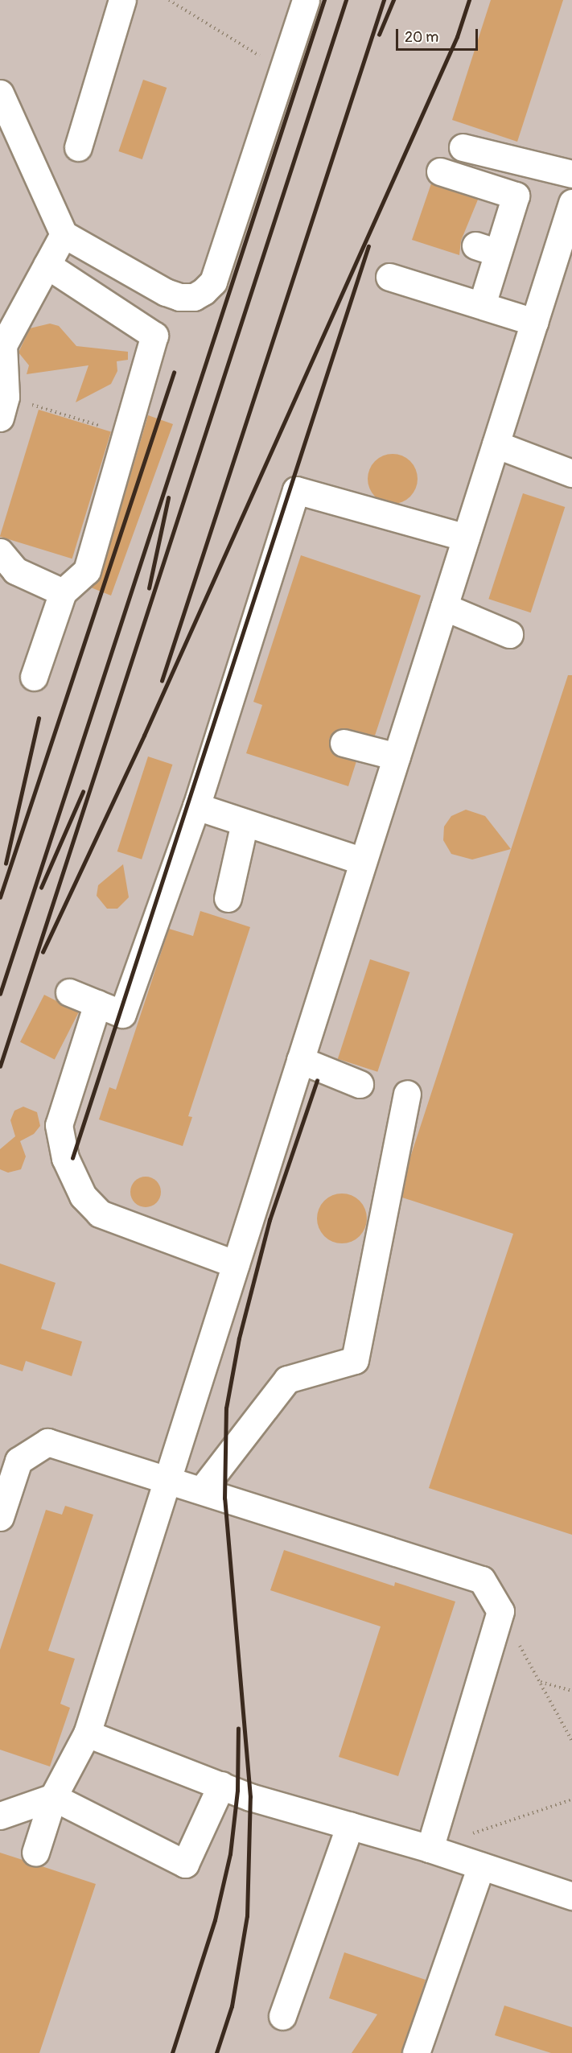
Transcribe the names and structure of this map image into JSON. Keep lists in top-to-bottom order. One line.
{"scale_bar":"20 m"}
